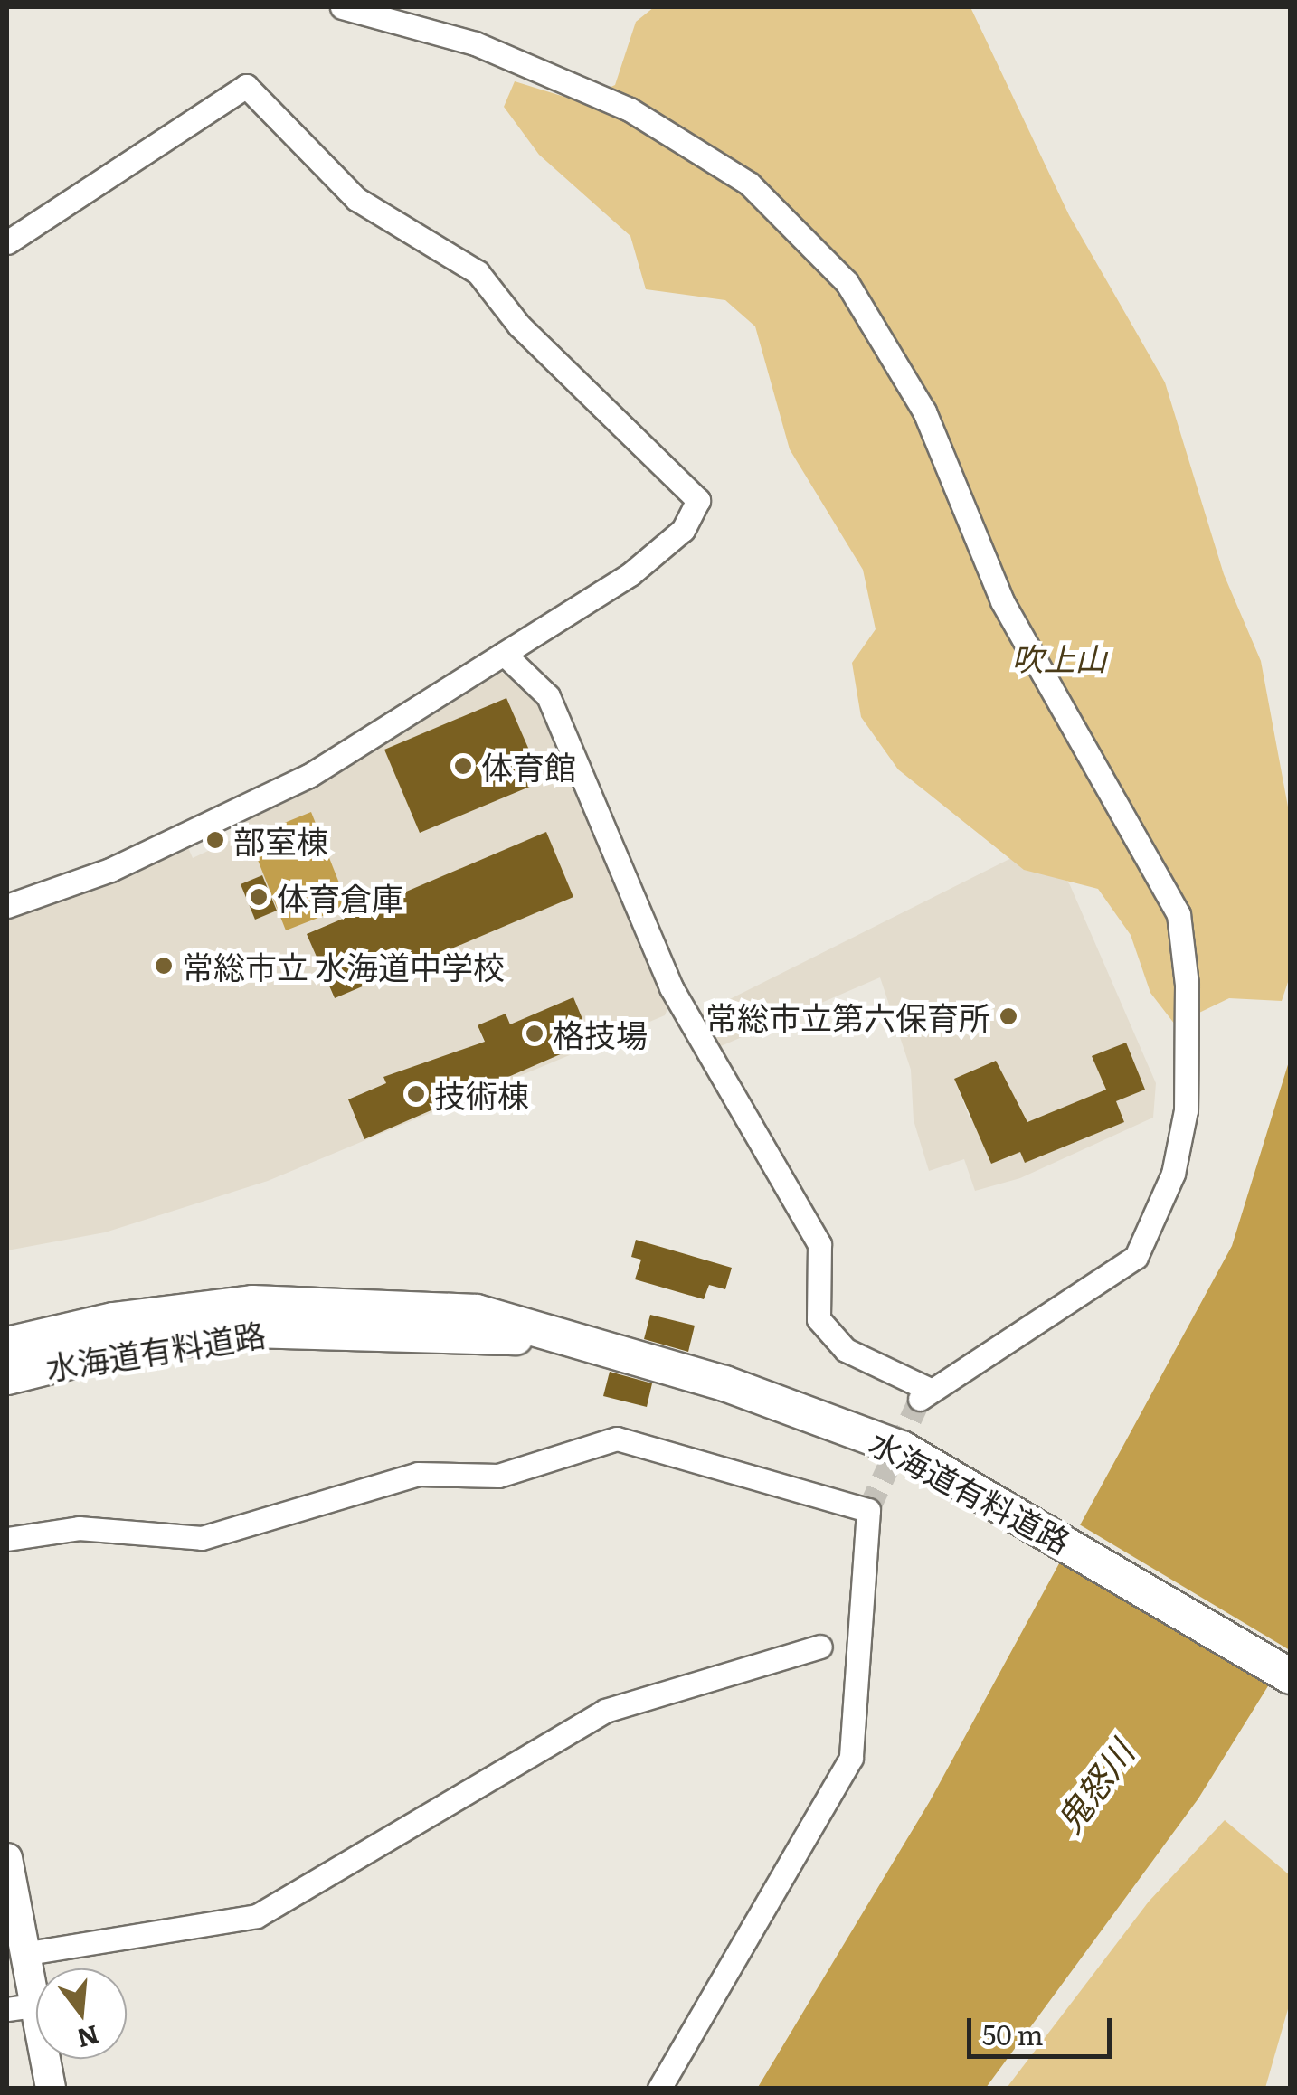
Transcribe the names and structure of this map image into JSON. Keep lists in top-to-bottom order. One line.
{"streets":{"highway":["水海道有料道路"]},"water":["鬼怒川"],"parks":["吹上山"],"places":["体育館","部室棟","体育倉庫","常総市立 水海道中学校","常総市立第六保育所","格技場","技術棟"],"scale_bar":"50 m","north":"bottom"}
